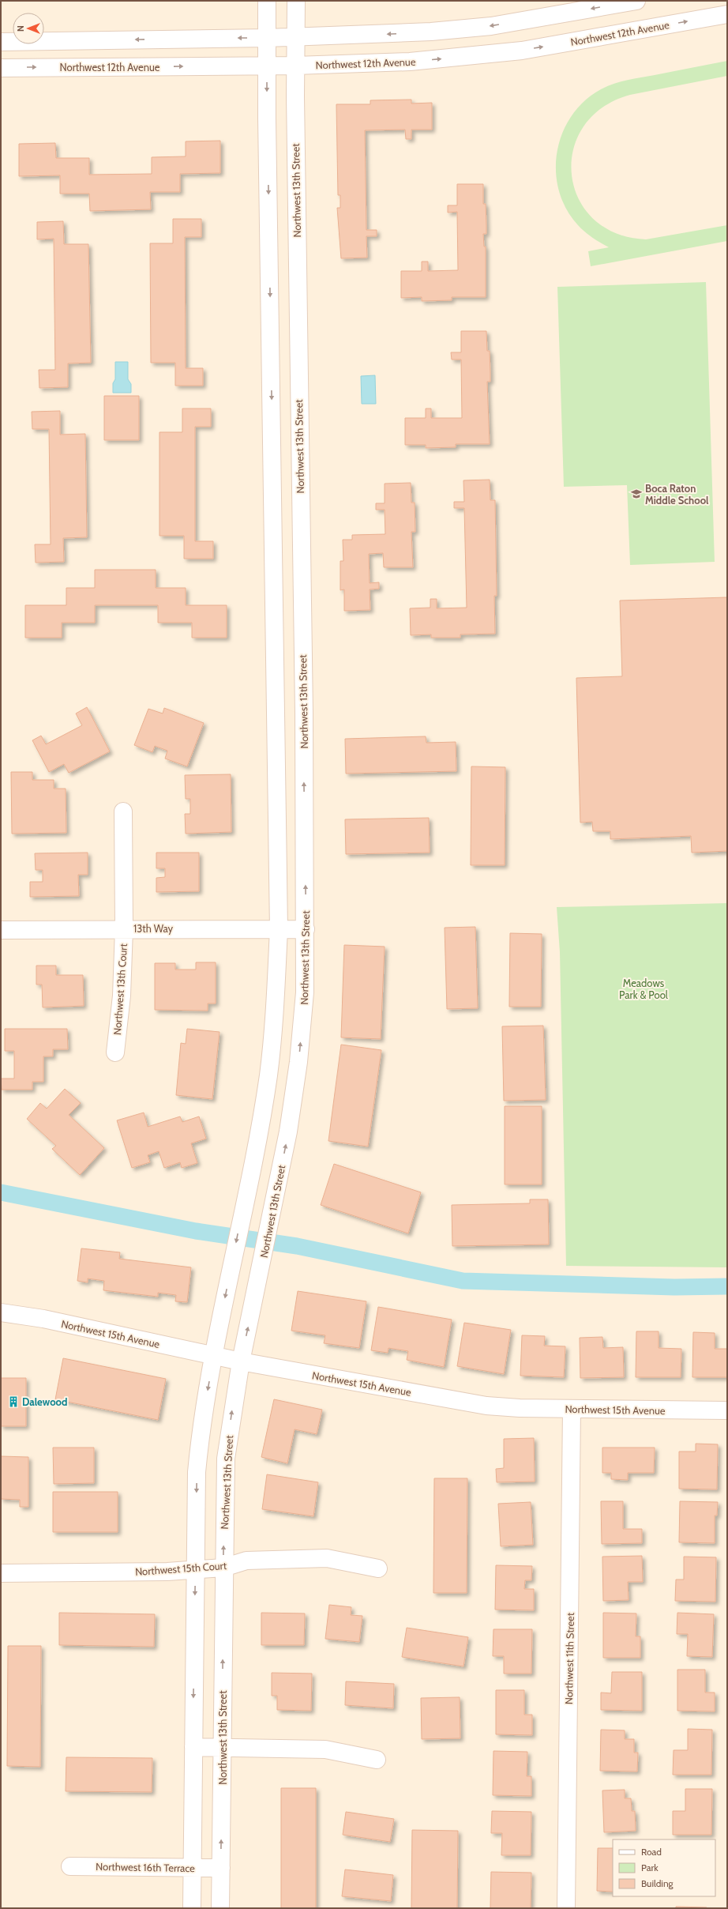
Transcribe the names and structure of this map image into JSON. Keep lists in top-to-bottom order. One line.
{"streets":{"street":["Northwest 12th Avenue","Northwest 13th Street","13th Way","Northwest 13th Court","Northwest 15th Avenue","Northwest 15th Court","Northwest 11th Street","Northwest 16th Terrace"]},"crossings":[["Northwest 12th Avenue","Northwest 13th Street"],["Northwest 13th Street","13th Way"],["Northwest 13th Street","Northwest 15th Avenue"],["Northwest 13th Street","Northwest 15th Court"],["Northwest 13th Street","Northwest 16th Terrace"],["13th Way","Northwest 13th Court"],["Northwest 15th Avenue","Northwest 11th Street"]],"parks":["Meadows Park & Pool"],"places":{"school or university":["Boca Raton Middle School"],"building":["Dalewood"]},"legend":["Road","Park","Building"],"north":"left"}
